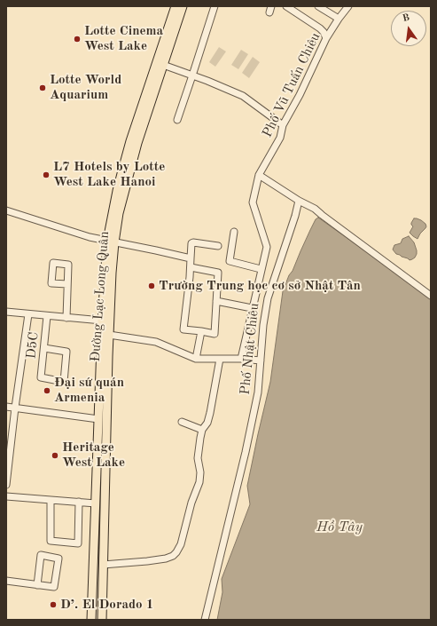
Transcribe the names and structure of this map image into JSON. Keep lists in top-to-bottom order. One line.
{"streets":{"main road":["Đường Lạc Long Quân"],"street":["Phố Vũ Tuấn Chiêu","D5C","Phố Nhật Chiêu"]},"water":["Hồ Tây"],"places":["Lotte Cinema West Lake","Lotte World Aquarium","L7 Hotels by Lotte West Lake Hanoi","Trường Trung học cơ sở Nhật Tân","Đại sứ quán Armenia","Heritage West Lake","D’. El Dorado 1"],"north":"top"}
